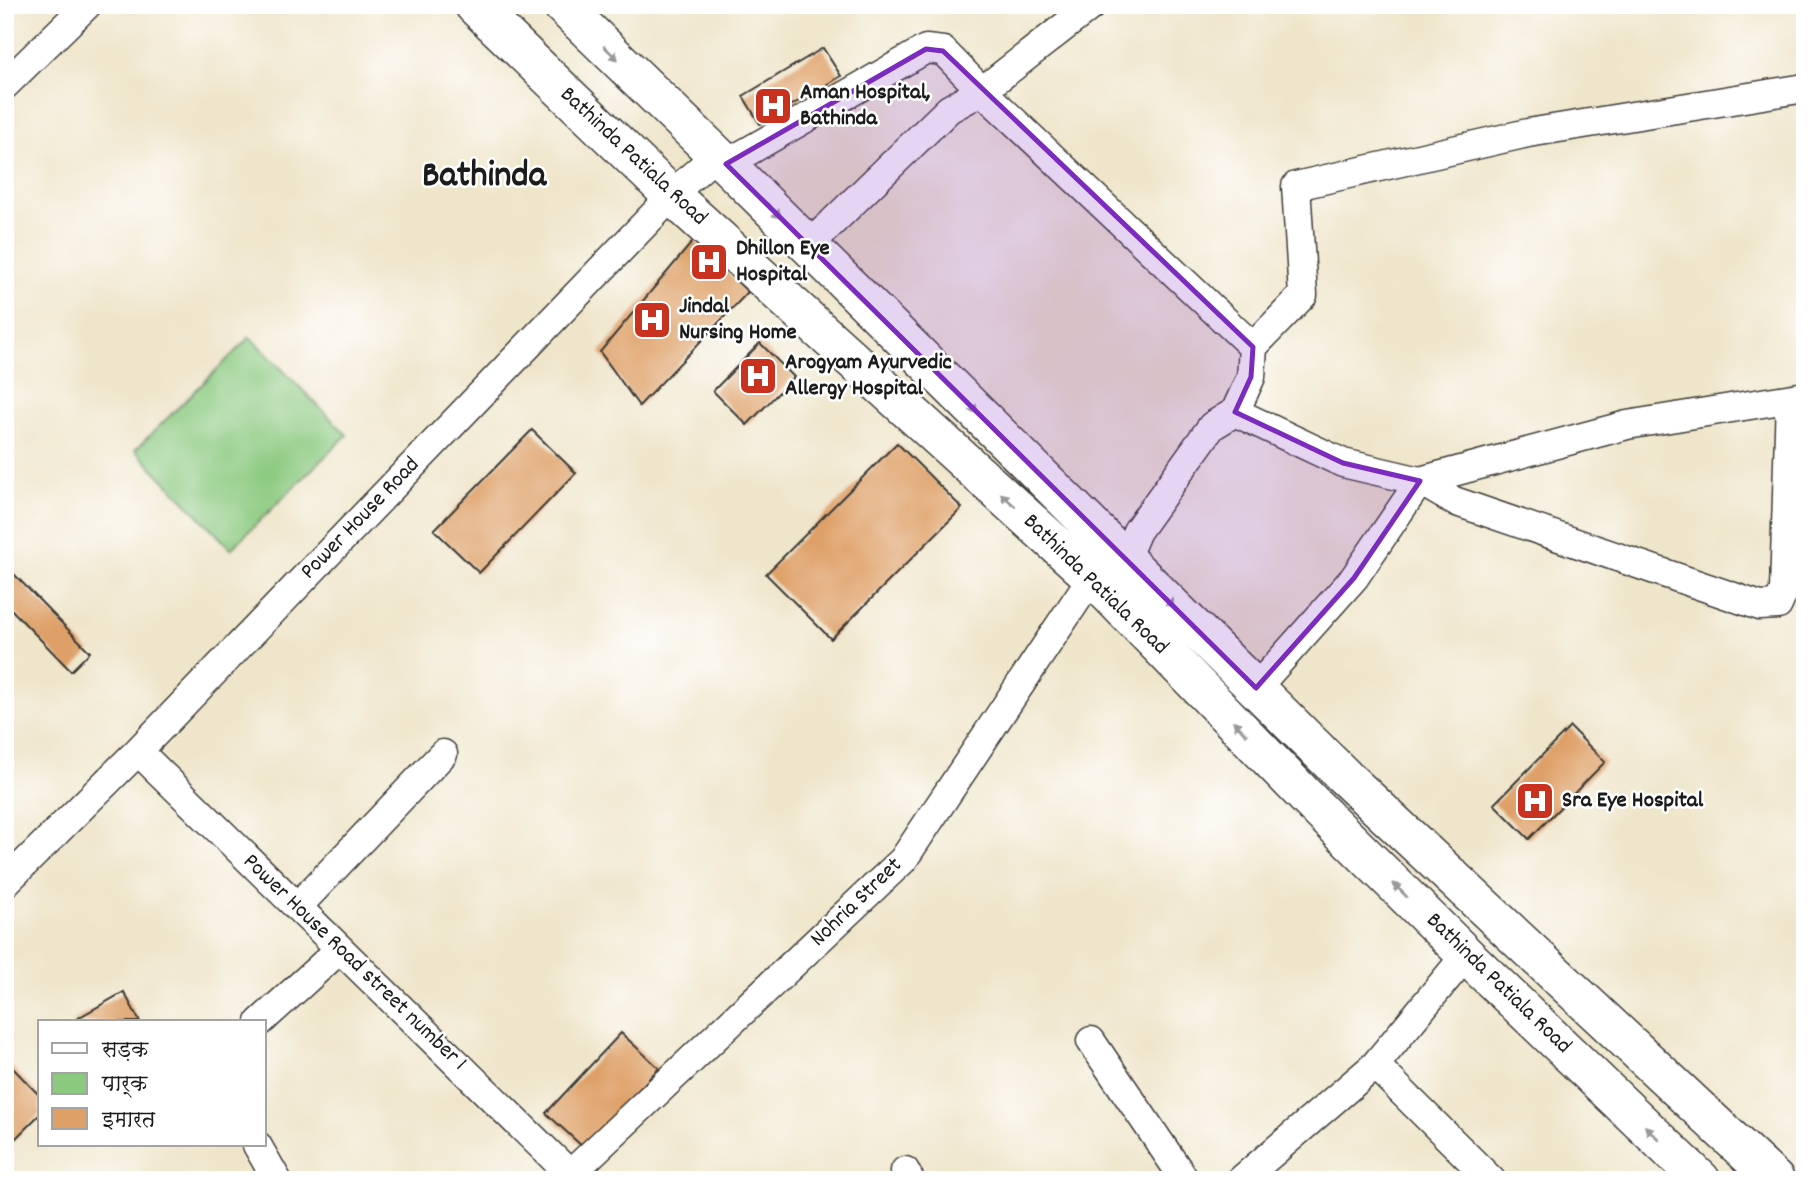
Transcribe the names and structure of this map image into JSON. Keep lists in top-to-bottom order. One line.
{"streets":{"highway":["Bathinda Patiala Road"],"street":["Power House Road","Nohria Street","Power House Road street number 1"]},"crossings":[["Bathinda Patiala Road","Power House Road"],["Bathinda Patiala Road","Nohria Street"],["Power House Road","Power House Road street number 1"],["Nohria Street","Power House Road street number 1"]],"districts":["Bathinda"],"places":{"hospital":["Aman Hospital, Bathinda","Dhillon Eye Hospital","Jindal Nursing Home","Arogyam Ayurvedic Allergy Hospital","Sra Eye Hospital"]},"legend":["सड़क","पार्क","इमारत"]}
